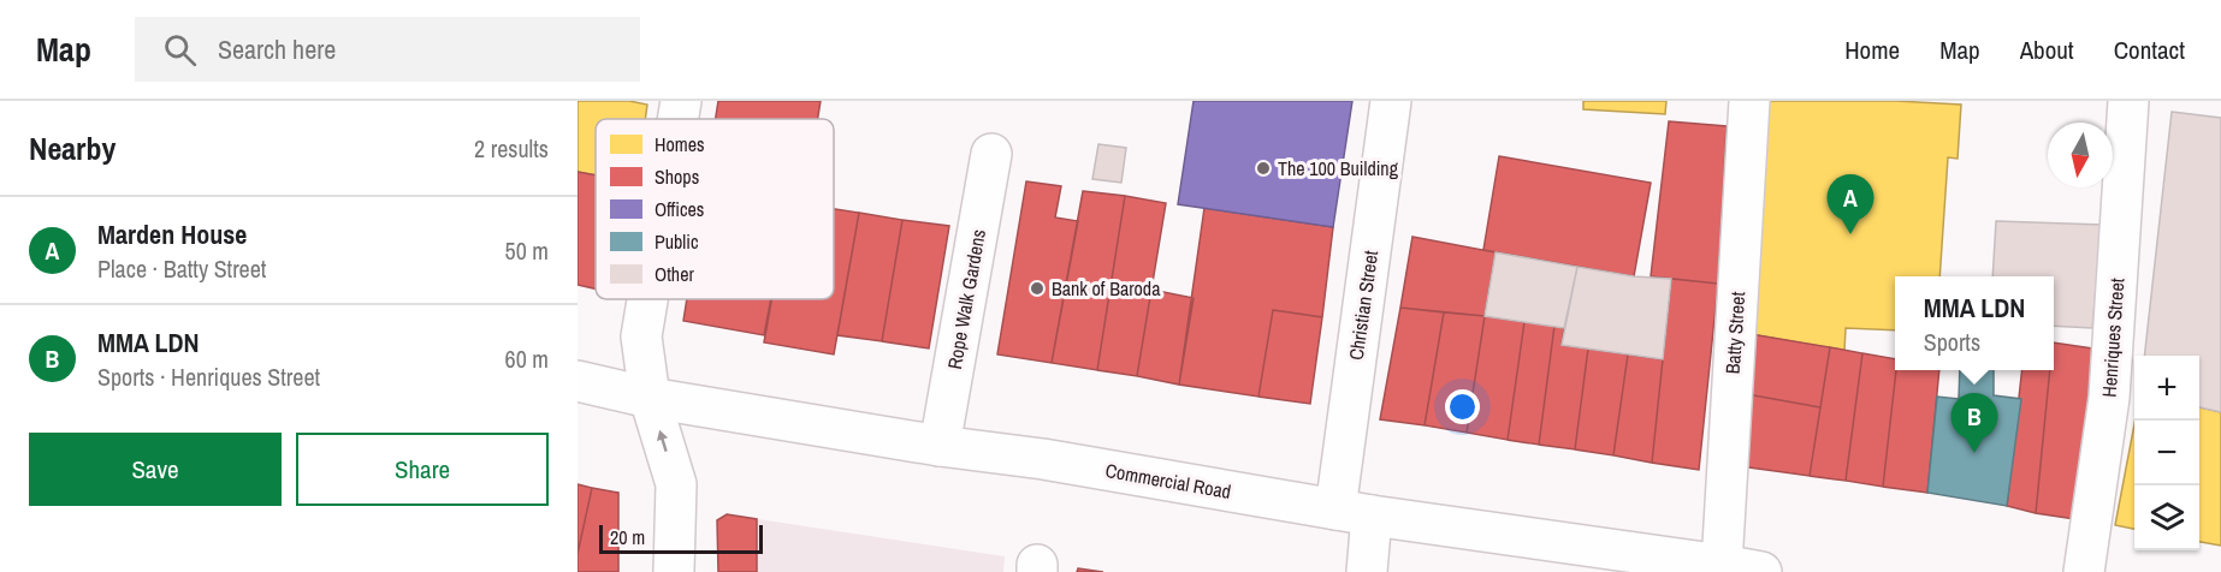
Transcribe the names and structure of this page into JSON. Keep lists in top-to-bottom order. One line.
{"streets":{"main road":["Rope Walk Gardens","Christian Street","Batty Street","Henriques Street","Commercial Road"]},"crossings":[["Rope Walk Gardens","Commercial Road"],["Christian Street","Commercial Road"],["Batty Street","Commercial Road"]],"places":["The 100 Building","Bank of Baroda"],"legend":["Homes","Shops","Offices","Public","Other"],"scale_bar":"20 m","north":"bottom","page":{"header":"Map","search":"Search here","nav":["Home","Map","About","Contact"],"heading":["Nearby","2 results"],"pins":["A","B"],"list":[{"mark":"A","name":"Marden House","note":"Place · Batty Street","value":"50 m"},{"mark":"B","name":"MMA LDN","note":"Sports · Henriques Street","value":"60 m"}],"popup":["MMA LDN","Sports"],"map_buttons":["+","−"],"buttons":["Save","Share"],"scale":"20 m"}}
